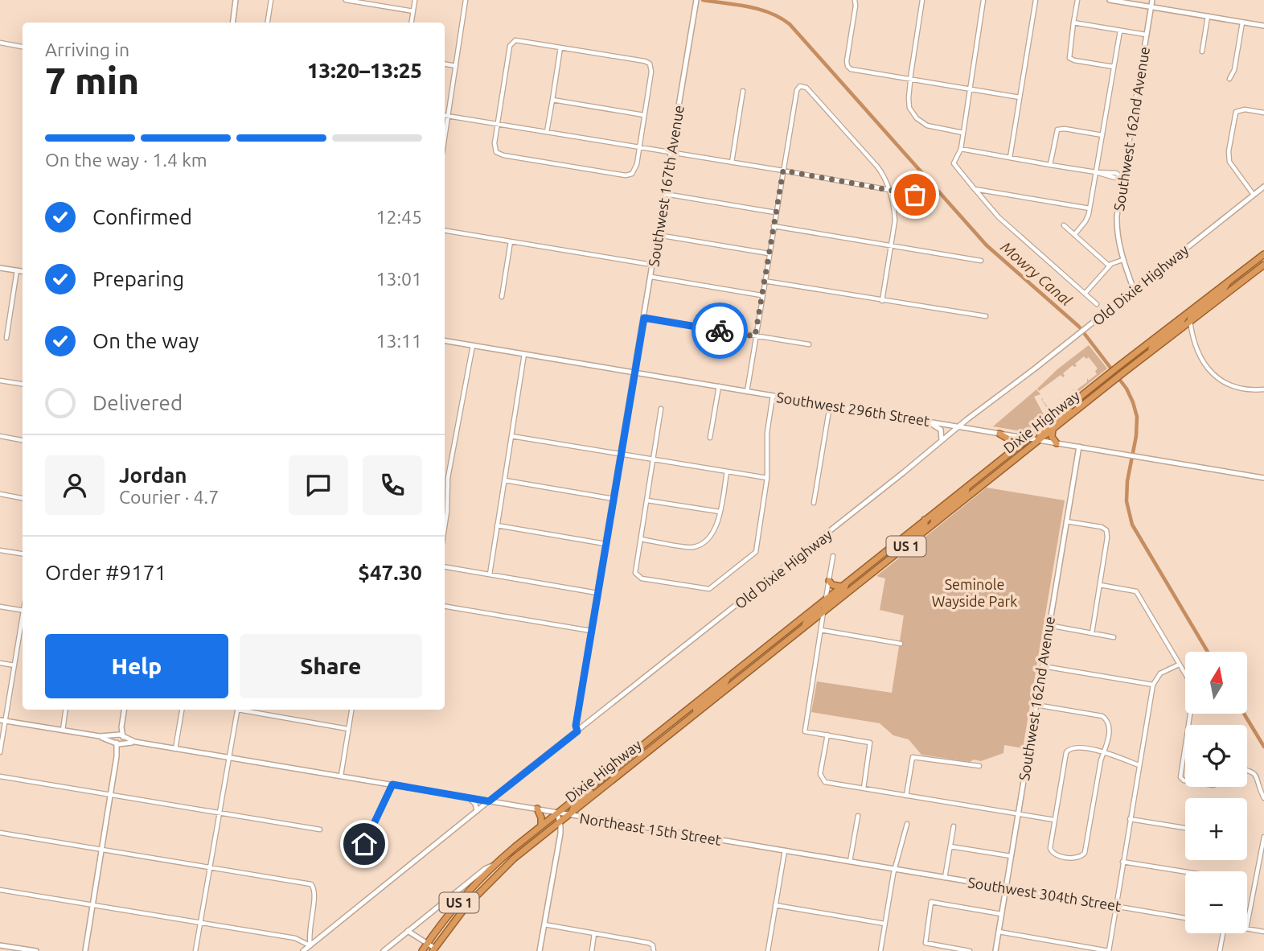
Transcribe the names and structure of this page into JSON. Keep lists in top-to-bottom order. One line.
{"streets":{"highway":["Dixie Highway","US 1"],"street":["Southwest 162nd Avenue","Southwest 167th Avenue","Old Dixie Highway","Southwest 296th Street","Northeast 15th Street","Southwest 304th Street"]},"crossings":[["Southwest 162nd Avenue","Old Dixie Highway"],["Southwest 162nd Avenue","Southwest 296th Street"],["Southwest 162nd Avenue","Southwest 304th Street"],["Southwest 167th Avenue","Old Dixie Highway"],["Southwest 167th Avenue","Southwest 296th Street"],["Old Dixie Highway","Southwest 296th Street"],["Old Dixie Highway","Northeast 15th Street"],["Southwest 296th Street","Dixie Highway"],["Dixie Highway","US 1"],["Dixie Highway","Northeast 15th Street"],["Northeast 15th Street","Southwest 304th Street"]],"water":["Mowry Canal"],"parks":["Seminole Wayside Park"],"north":"top","page":{"heading":["7 min","Arriving in","13:20–13:25"],"panel":["Jordan","Courier · 4.7","Order #9171","$47.30"],"bar":"On the way · 1.4 km","list":[["Confirmed","12:45"],["Preparing","13:01"],["On the way","13:11"],"Delivered"],"buttons":["Help","Share"],"map_buttons":["+","−"]}}
